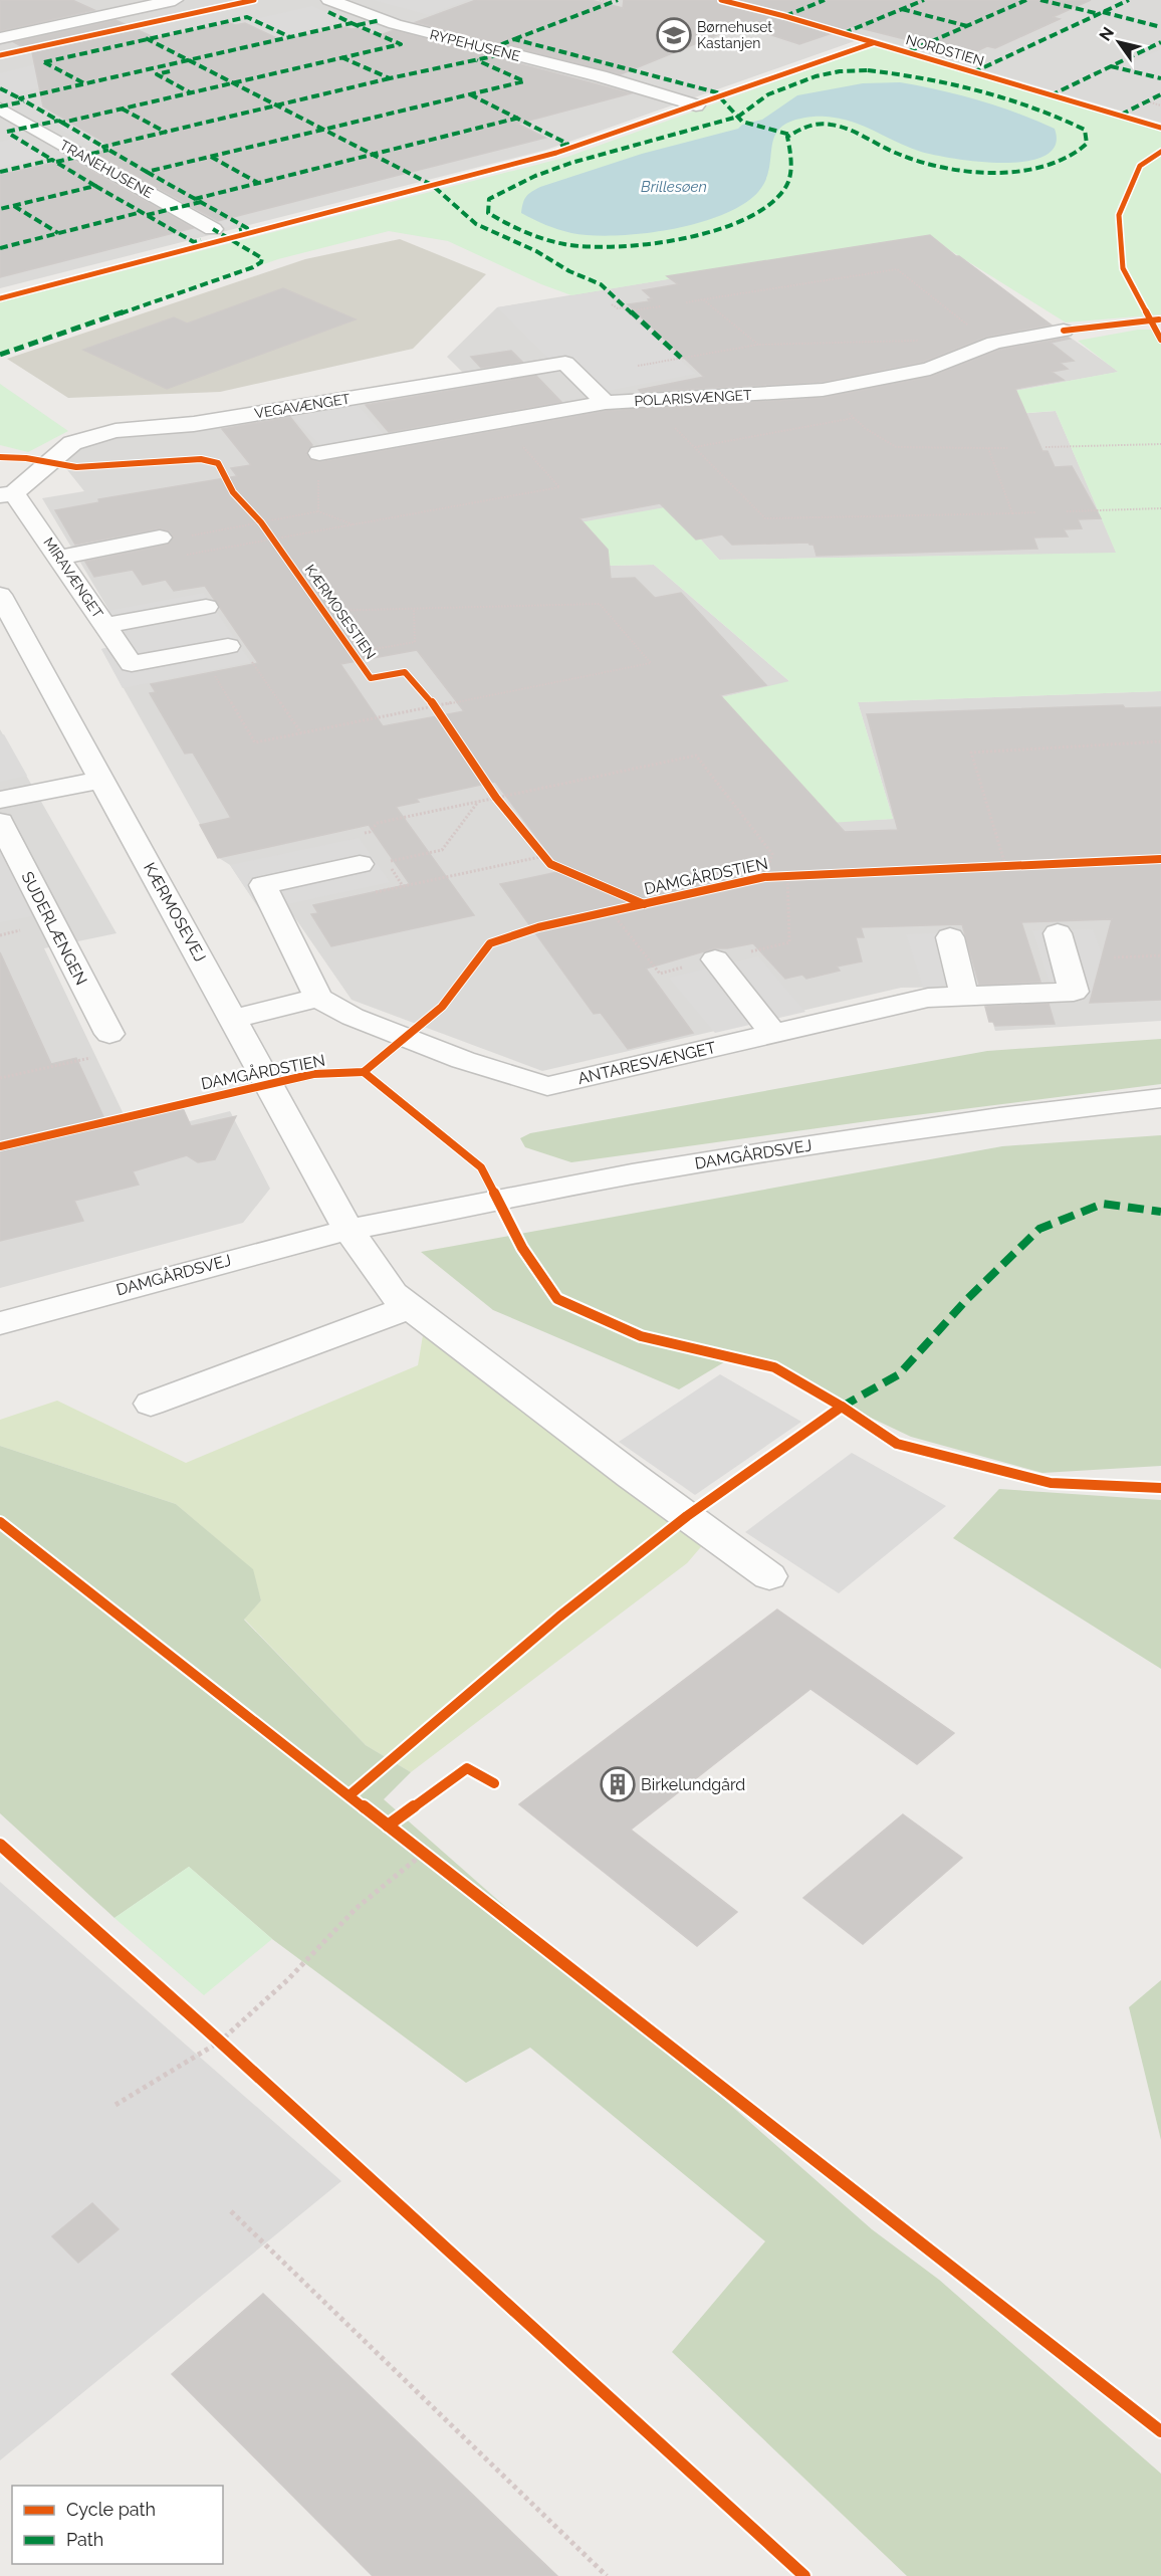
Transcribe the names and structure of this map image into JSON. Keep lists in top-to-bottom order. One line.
{"streets":{"street":["RYPEHUSENE","TRANEHUSENE","POLARISVÆNGET","VEGAVÆNGET","MIRAVÆNGET","KÆRMOSEVEJ","SUDERLÆNGEN","ANTARESVÆNGET","DAMGÅRDSVEJ"],"cycle path":["NORDSTIEN","KÆRMOSESTIEN","DAMGÅRDSTIEN"]},"crossings":[["POLARISVÆNGET","VEGAVÆNGET"],["VEGAVÆNGET","MIRAVÆNGET"],["KÆRMOSEVEJ","DAMGÅRDSVEJ"]],"water":["Brillesøen"],"places":{"school or university":["Børnehuset Kastanjen"],"building":["Birkelundgård"]},"legend":["Cycle path","Path"],"north":"top left"}
